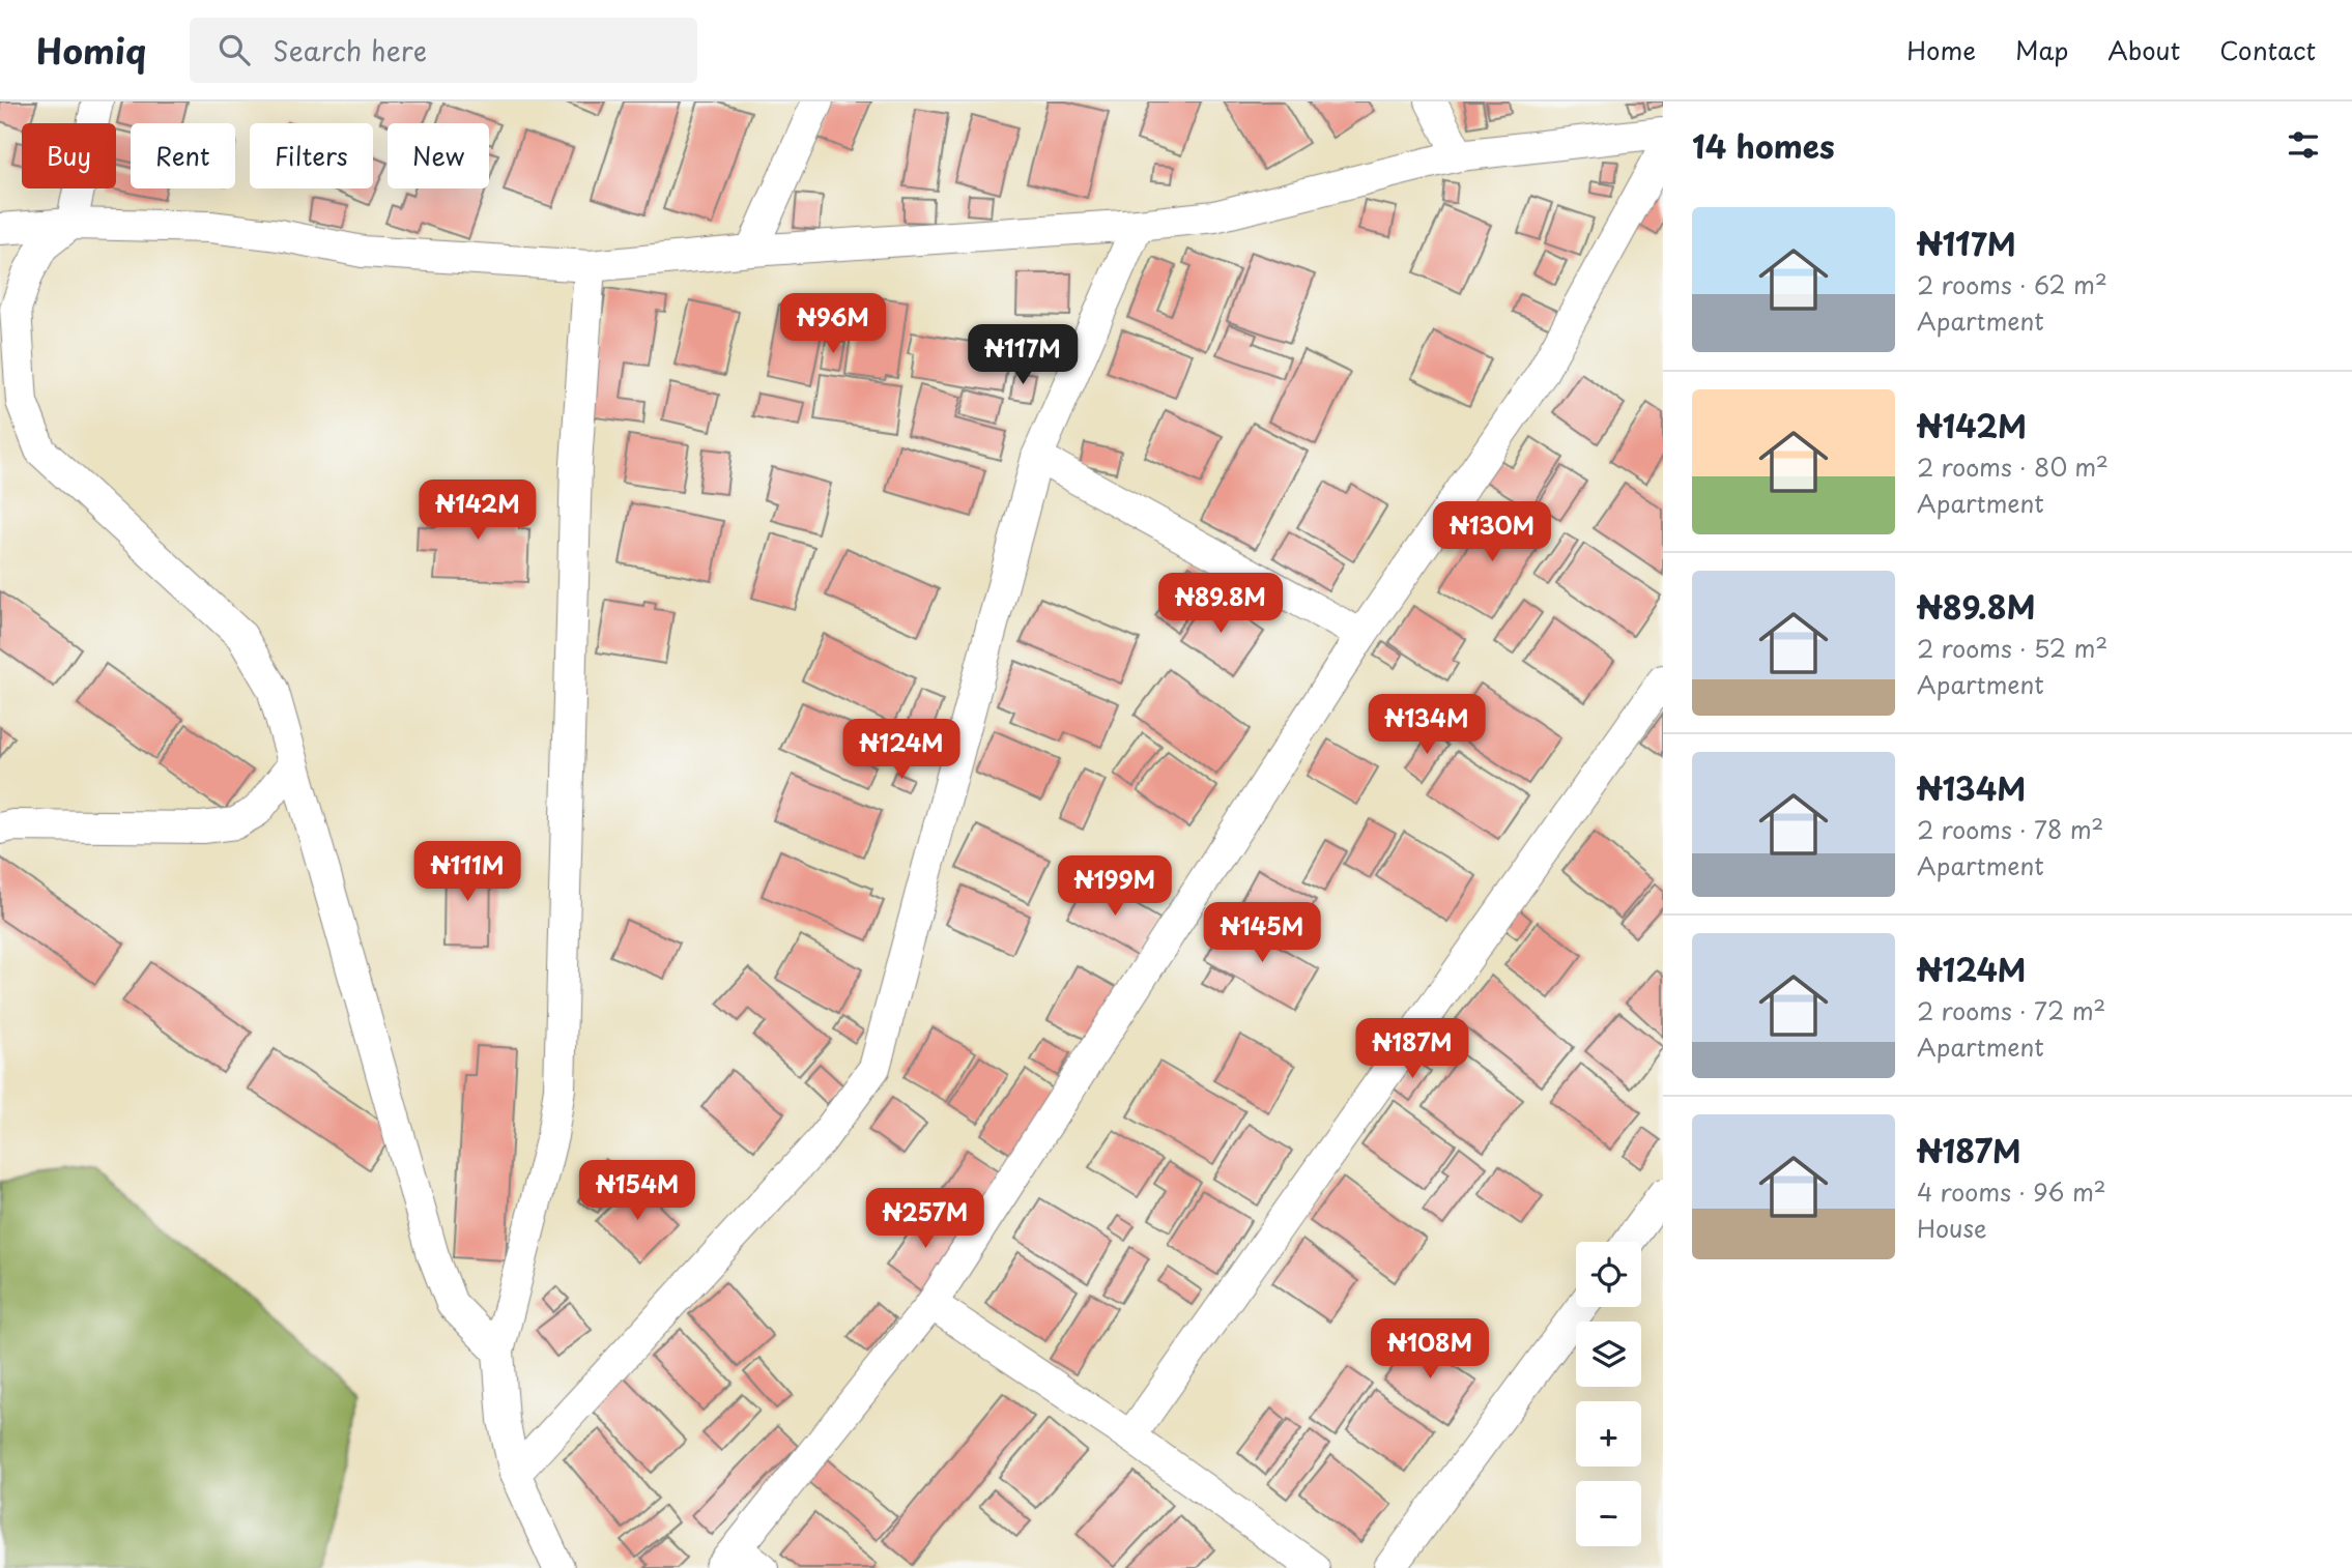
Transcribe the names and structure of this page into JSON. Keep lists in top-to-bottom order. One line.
{"page":{"header":"Homiq","search":"Search here","nav":["Home","Map","About","Contact"],"heading":"14 homes","chip":["Buy","Rent","Filters","New"],"list":[{"name":"₦117M","note":"2 rooms · 62 m² · Apartment"},{"name":"₦142M","note":"2 rooms · 80 m² · Apartment"},{"name":"₦89.8M","note":"2 rooms · 52 m² · Apartment"},{"name":"₦134M","note":"2 rooms · 78 m² · Apartment"},{"name":"₦124M","note":"2 rooms · 72 m² · Apartment"},{"name":"₦187M","note":"4 rooms · 96 m² · House"}],"price":["₦96M","₦117M","₦142M","₦130M","₦89.8M","₦134M","₦124M","₦111M","₦199M","₦145M","₦187M","₦154M","₦257M","₦108M"],"map_buttons":["+","−"]}}
